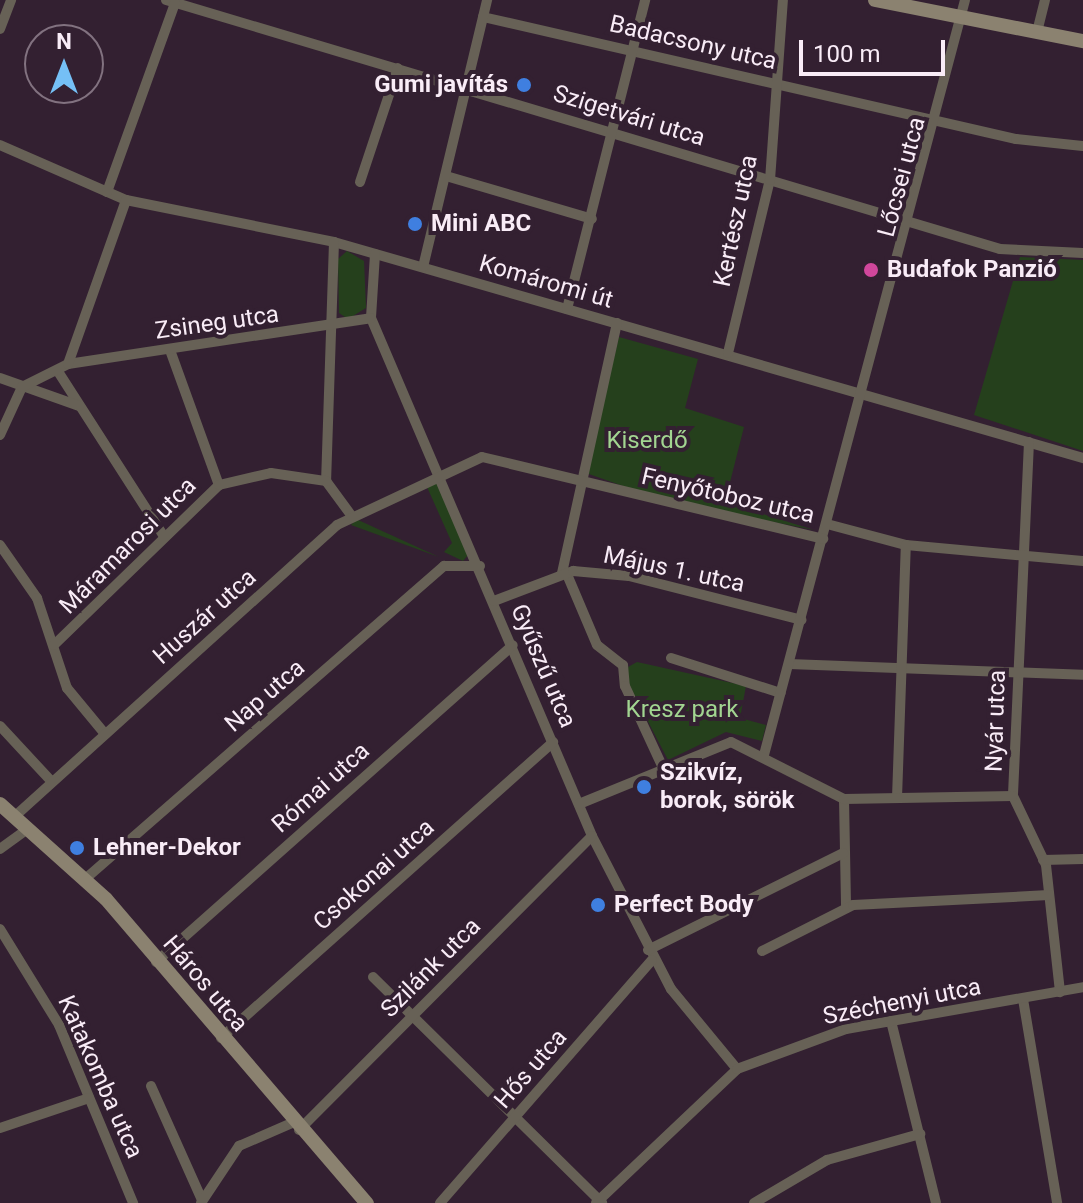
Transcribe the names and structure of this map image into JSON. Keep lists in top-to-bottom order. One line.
{"streets":{"street":["Badacsony utca","Szigetvári utca","Lőcsei utca","Kertész utca","Komáromi út","Zsineg utca","Fenyőtoboz utca","Máramarosi utca","Május 1. utca","Huszár utca","Gyűszű utca","Nap utca","Nyár utca","Római utca","Csokonai utca","Szilánk utca","Háros utca","Széchenyi utca","Hős utca","Katakomba utca"]},"crossings":[["Badacsony utca","Lőcsei utca"],["Badacsony utca","Kertész utca"],["Szigetvári utca","Lőcsei utca"],["Szigetvári utca","Kertész utca"],["Lőcsei utca","Komáromi út"],["Lőcsei utca","Fenyőtoboz utca"],["Lőcsei utca","Május 1. utca"],["Kertész utca","Komáromi út"],["Komáromi út","Gyűszű utca"],["Komáromi út","Nyár utca"],["Zsineg utca","Gyűszű utca"],["Fenyőtoboz utca","Huszár utca"],["Fenyőtoboz utca","Gyűszű utca"],["Május 1. utca","Gyűszű utca"],["Huszár utca","Gyűszű utca"],["Huszár utca","Háros utca"],["Gyűszű utca","Nap utca"],["Gyűszű utca","Római utca"],["Gyűszű utca","Csokonai utca"],["Gyűszű utca","Szilánk utca"],["Gyűszű utca","Széchenyi utca"],["Gyűszű utca","Hős utca"],["Nap utca","Háros utca"],["Nyár utca","Széchenyi utca"],["Római utca","Háros utca"],["Csokonai utca","Háros utca"],["Szilánk utca","Háros utca"]],"parks":["Kiserdő","Kresz park"],"places":["Gumi javítás","Mini ABC","Budafok Panzió","Szikvíz, borok, sörök","Lehner-Dekor","Perfect Body"],"scale_bar":"100 m","north":"top"}
